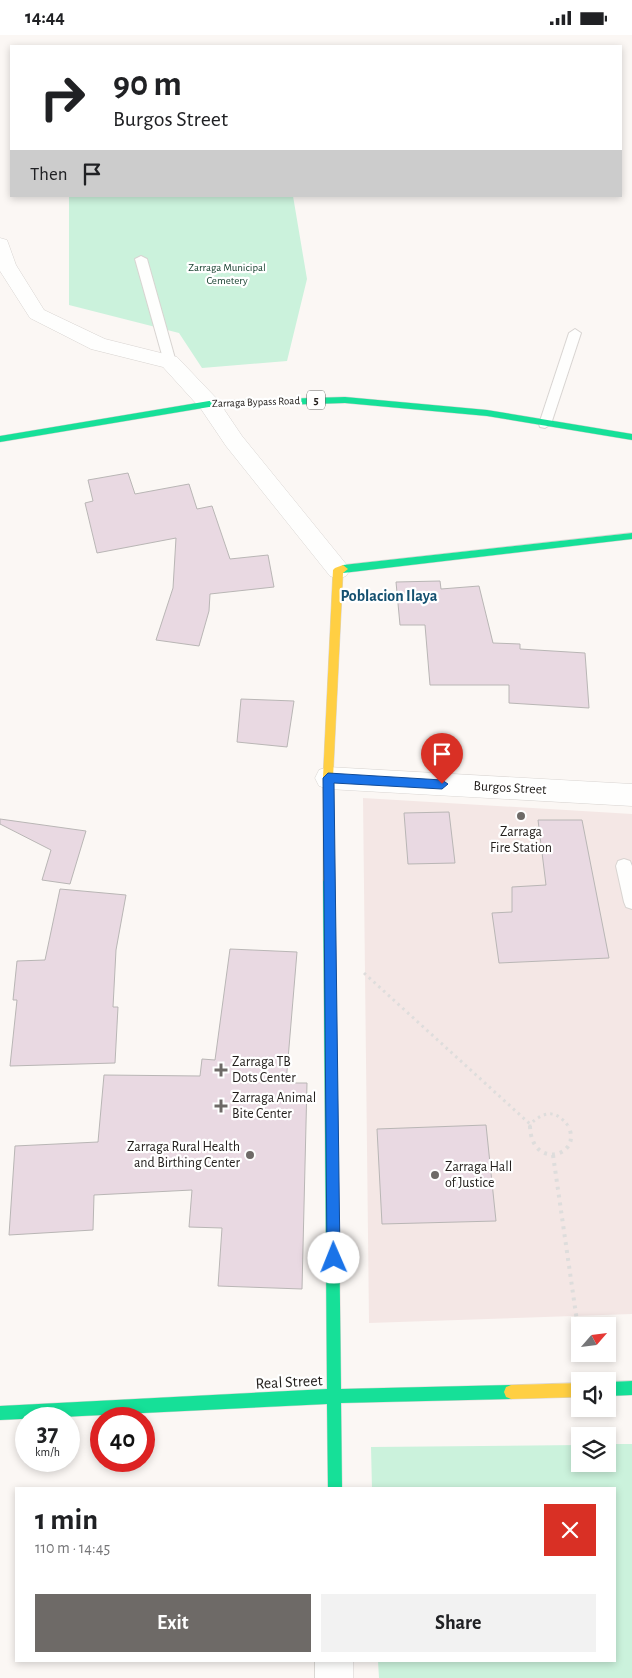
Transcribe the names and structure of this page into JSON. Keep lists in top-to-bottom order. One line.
{"streets":{"street":["5","Zarraga Bypass Road","Burgos Street","Real Street"]},"districts":["Poblacion Ilaya"],"parks":["Zarraga Municipal Cemetery"],"places":{"other":["Zarraga Fire Station","Zarraga Rural Health and Birthing Center","Zarraga Hall of Justice"],"health":["Zarraga TB Dots Center","Zarraga Animal Bite Center"]},"north":"top right","page":{"status":"14:44","turn":["90 m","Burgos Street"],"then":"Then","speed":"37 km/h","limit":"40","heading":["1 min","110 m · 14:45"],"buttons":["Exit","Share"]}}
